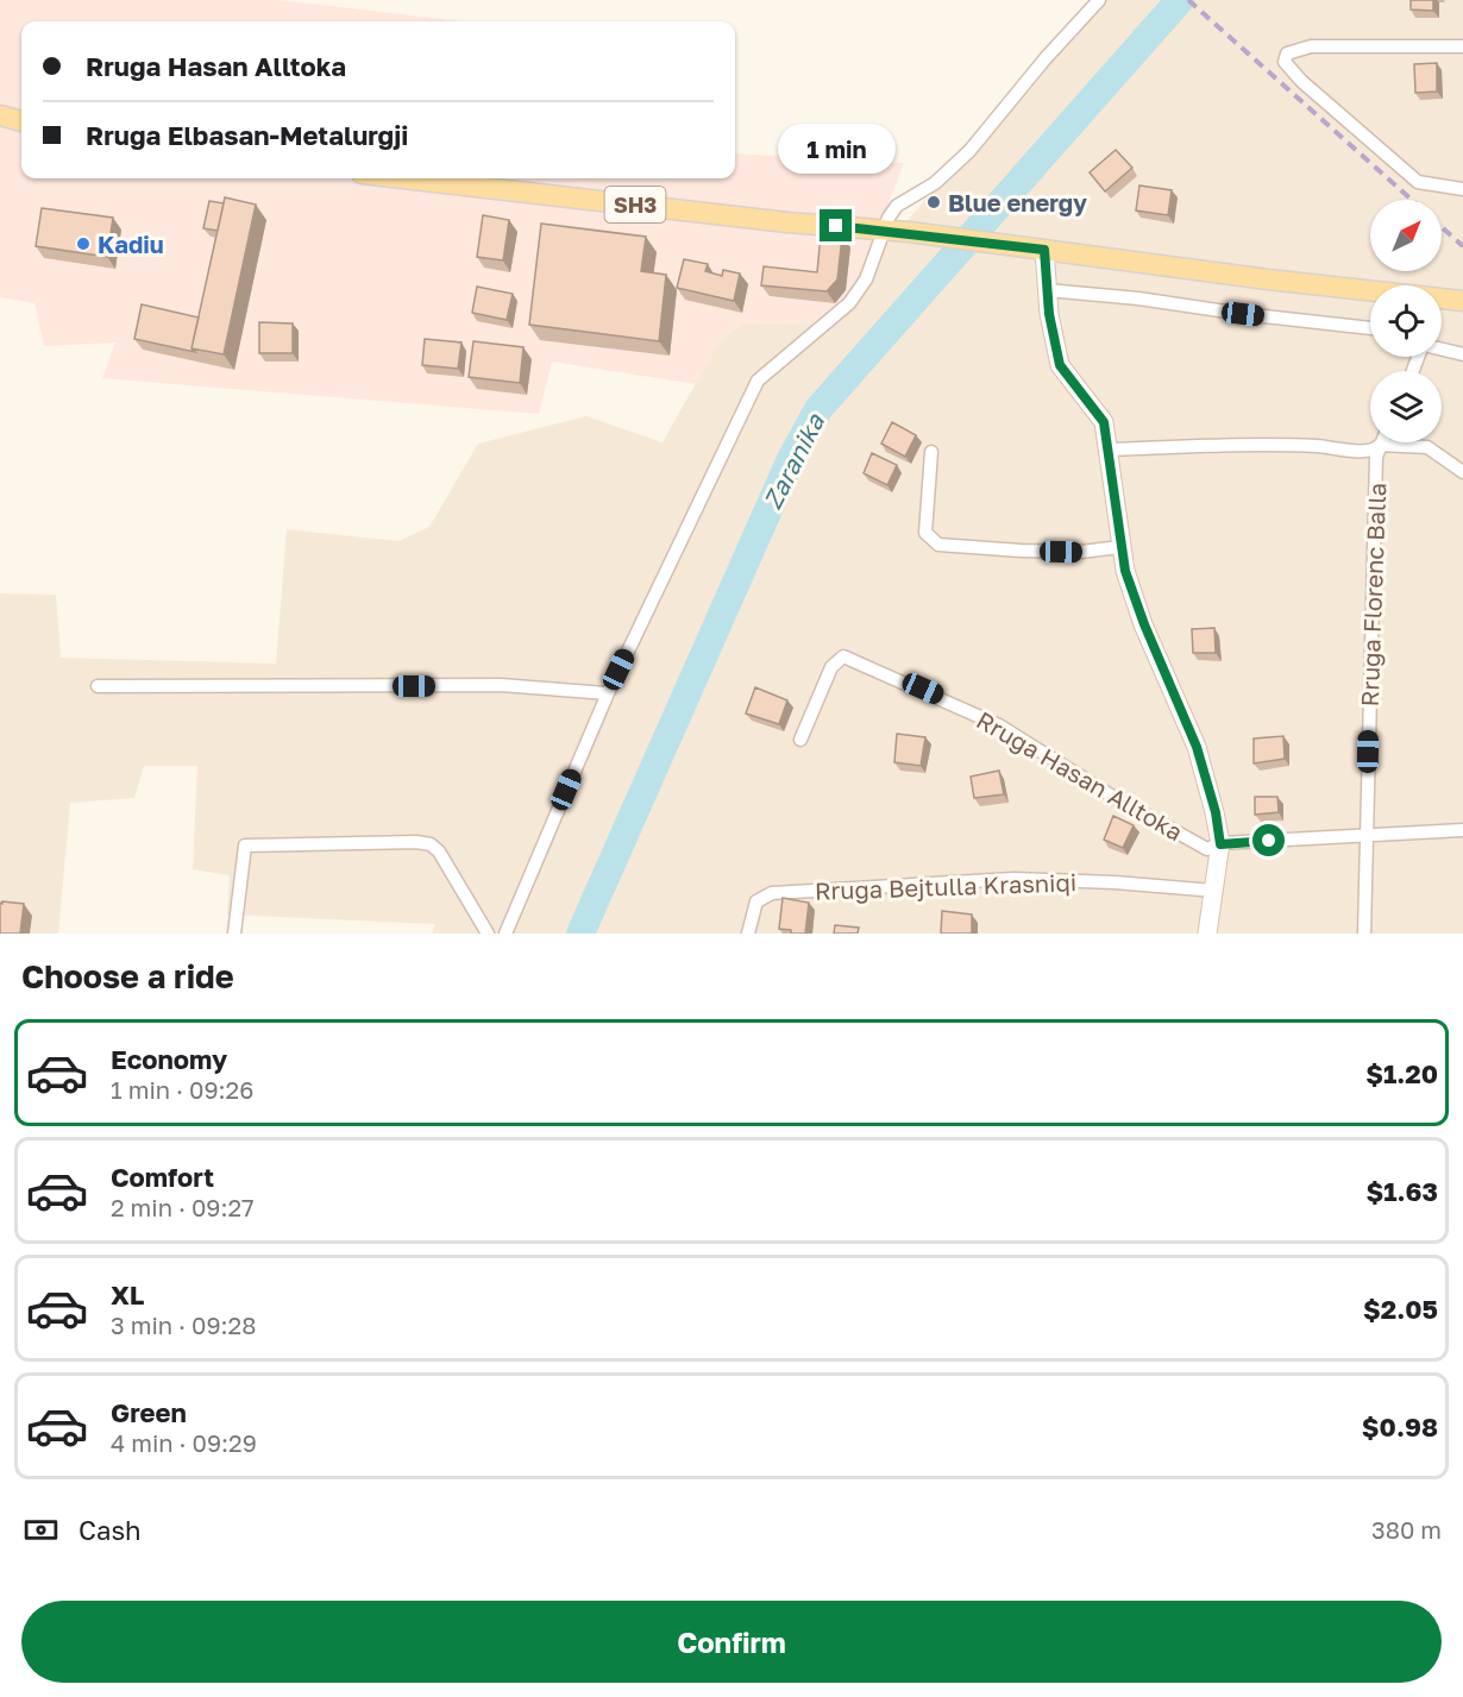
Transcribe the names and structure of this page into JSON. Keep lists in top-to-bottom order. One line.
{"streets":{"main road":["SH3"],"street":["Rruga Florenc Balla","Rruga Hasan Alltoka","Rruga Bejtulla Krasniqi"]},"crossings":[["Rruga Florenc Balla","Rruga Hasan Alltoka"]],"water":["Zaranika"],"places":["Blue energy","Kadiu"],"north":"top right","page":{"banner":["Rruga Hasan Alltoka","Rruga Elbasan-Metalurgji"],"bubble":"1 min","heading":"Choose a ride","list":[{"name":"Economy","note":"1 min · 09:26","value":"$1.20"},{"name":"Comfort","note":"2 min · 09:27","value":"$1.63"},{"name":"XL","note":"3 min · 09:28","value":"$2.05"},{"name":"Green","note":"4 min · 09:29","value":"$0.98"}],"pay":["Cash","380 m"],"buttons":"Confirm"}}
